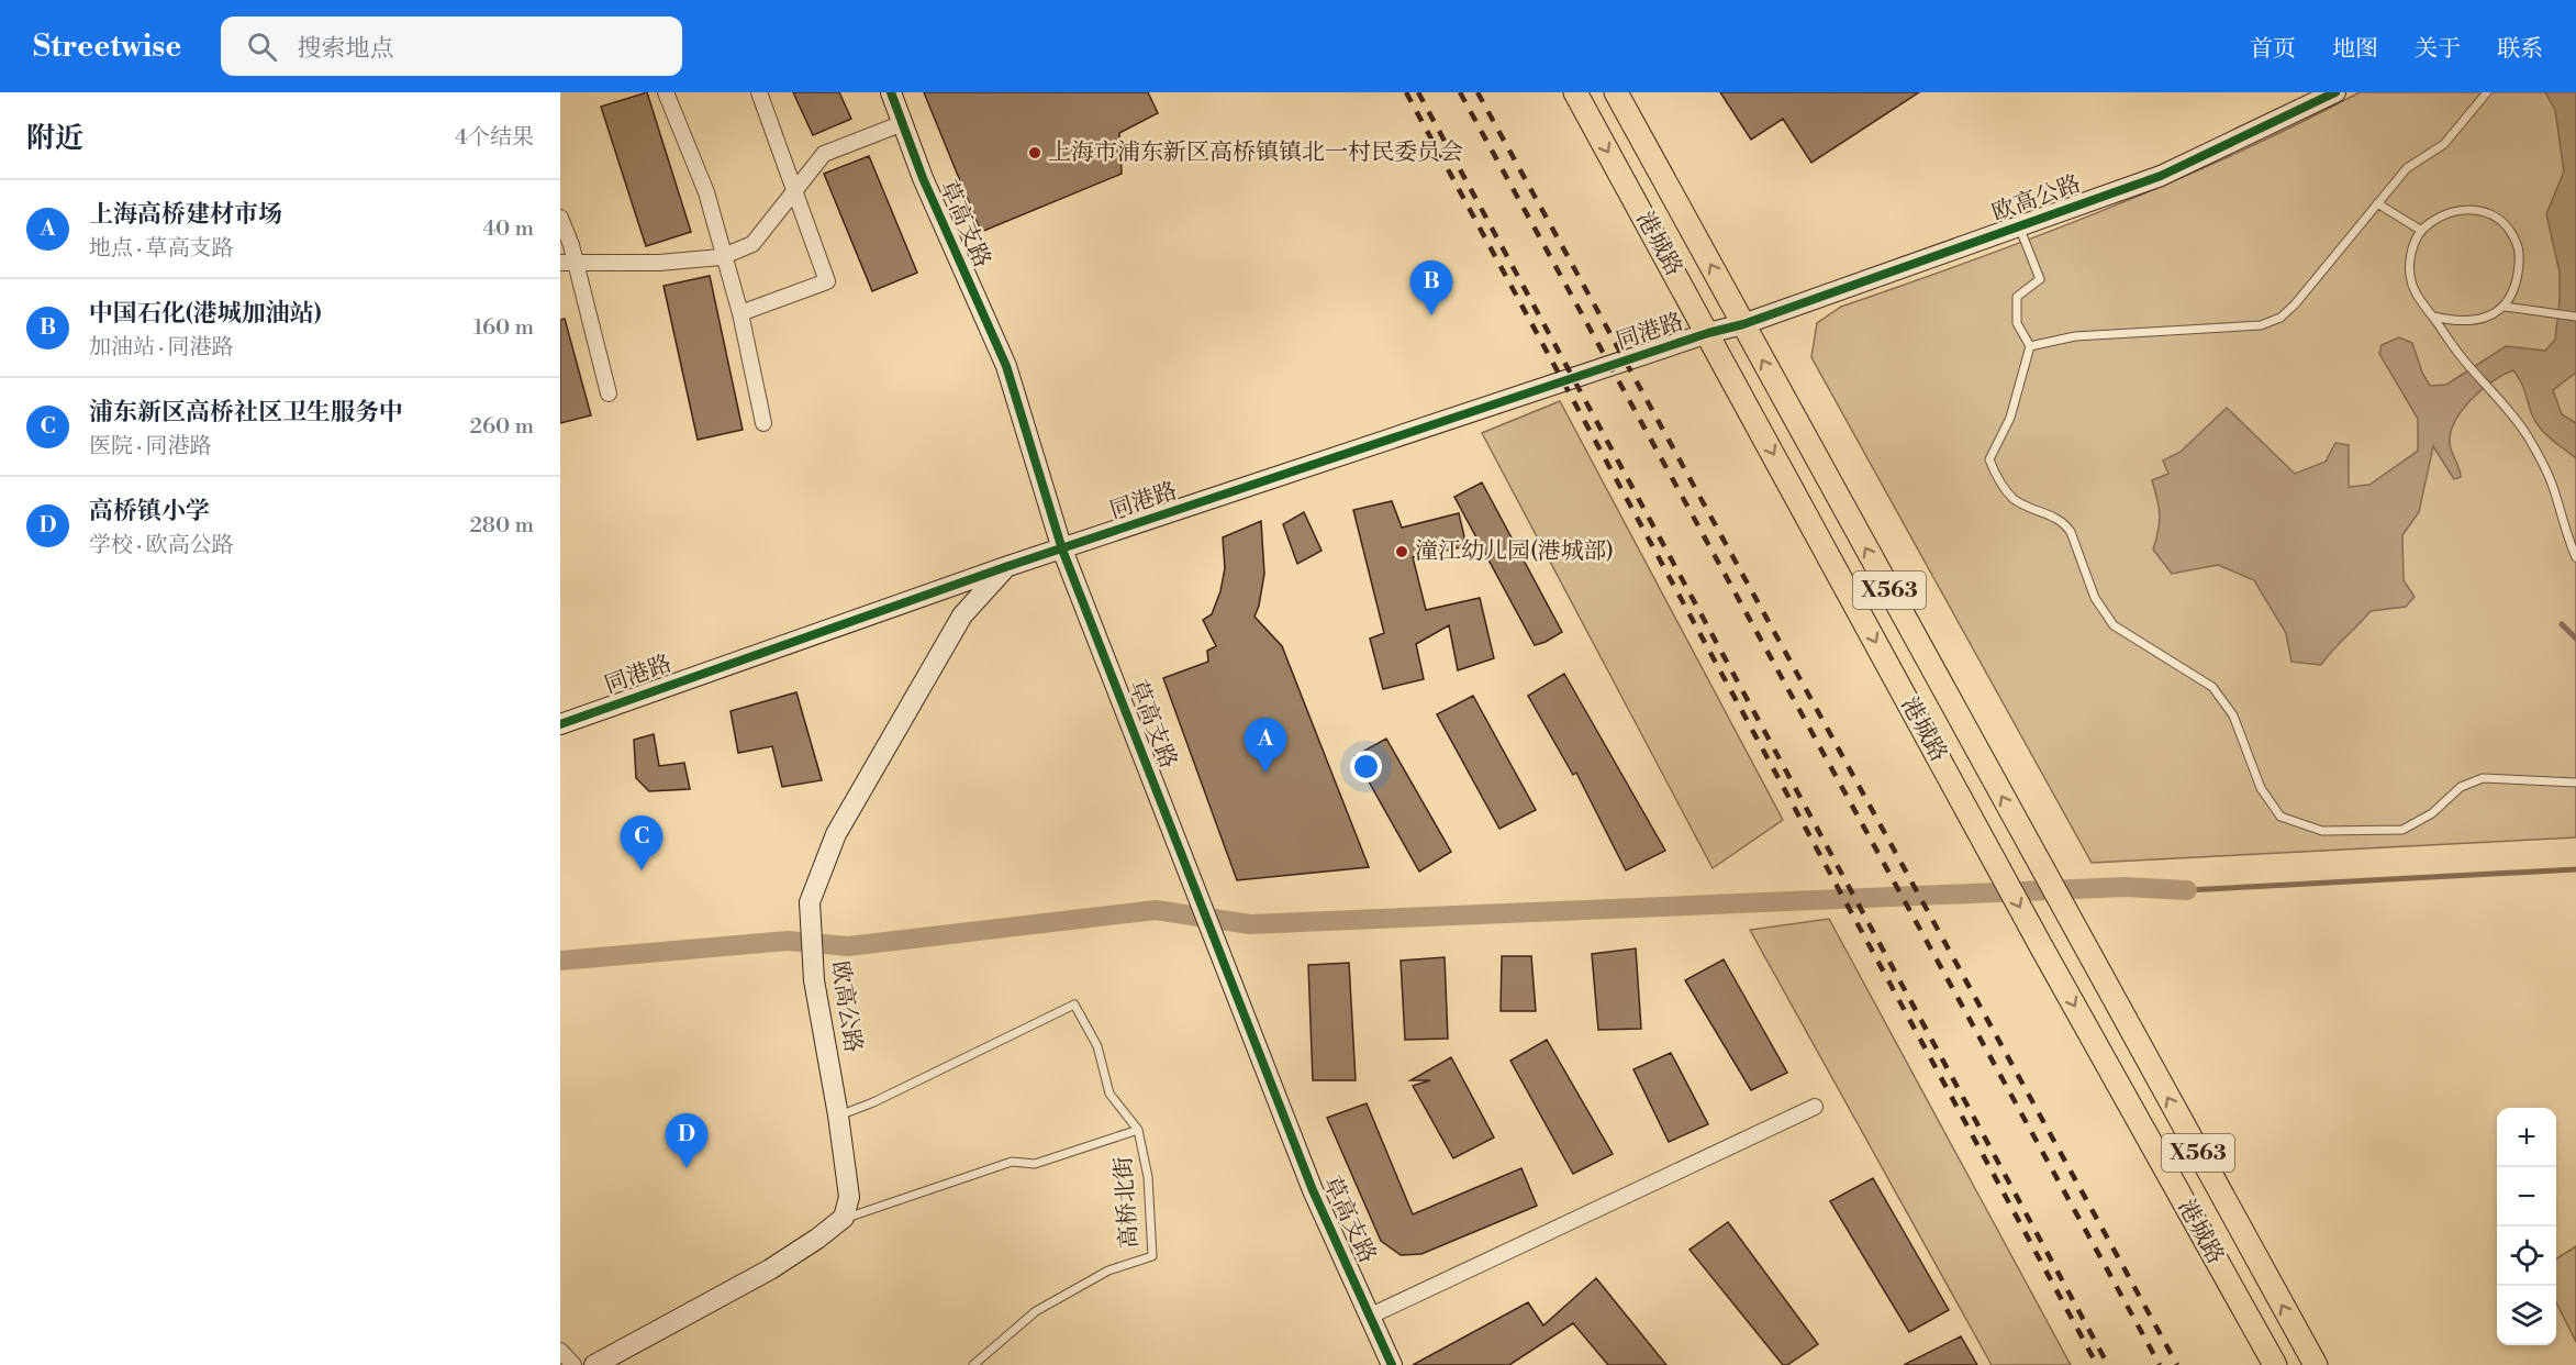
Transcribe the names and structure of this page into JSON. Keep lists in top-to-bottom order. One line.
{"streets":{"main road":["港城路","X563"],"street":["欧高公路","草高支路","同港路"],"lane":["高桥北街"]},"crossings":[["欧高公路","港城路"],["欧高公路","同港路"],["欧高公路","高桥北街"],["草高支路","同港路"],["港城路","同港路"]],"places":["上海市浦东新区高桥镇镇北一村民委员会","潼江幼儿园(港城部)"],"page":{"header":"Streetwise","search":"搜索地点","nav":["首页","地图","关于","联系"],"heading":["附近","4个结果"],"list":[{"mark":"A","name":"上海高桥建材市场","note":"地点 · 草高支路","value":"40 m"},{"mark":"B","name":"中国石化(港城加油站)","note":"加油站 · 同港路","value":"160 m"},{"mark":"C","name":"浦东新区高桥社区卫生服务中","note":"医院 · 同港路","value":"260 m"},{"mark":"D","name":"高桥镇小学","note":"学校 · 欧高公路","value":"280 m"}],"pins":["B","A","C","D"],"map_buttons":["+","−"]}}
